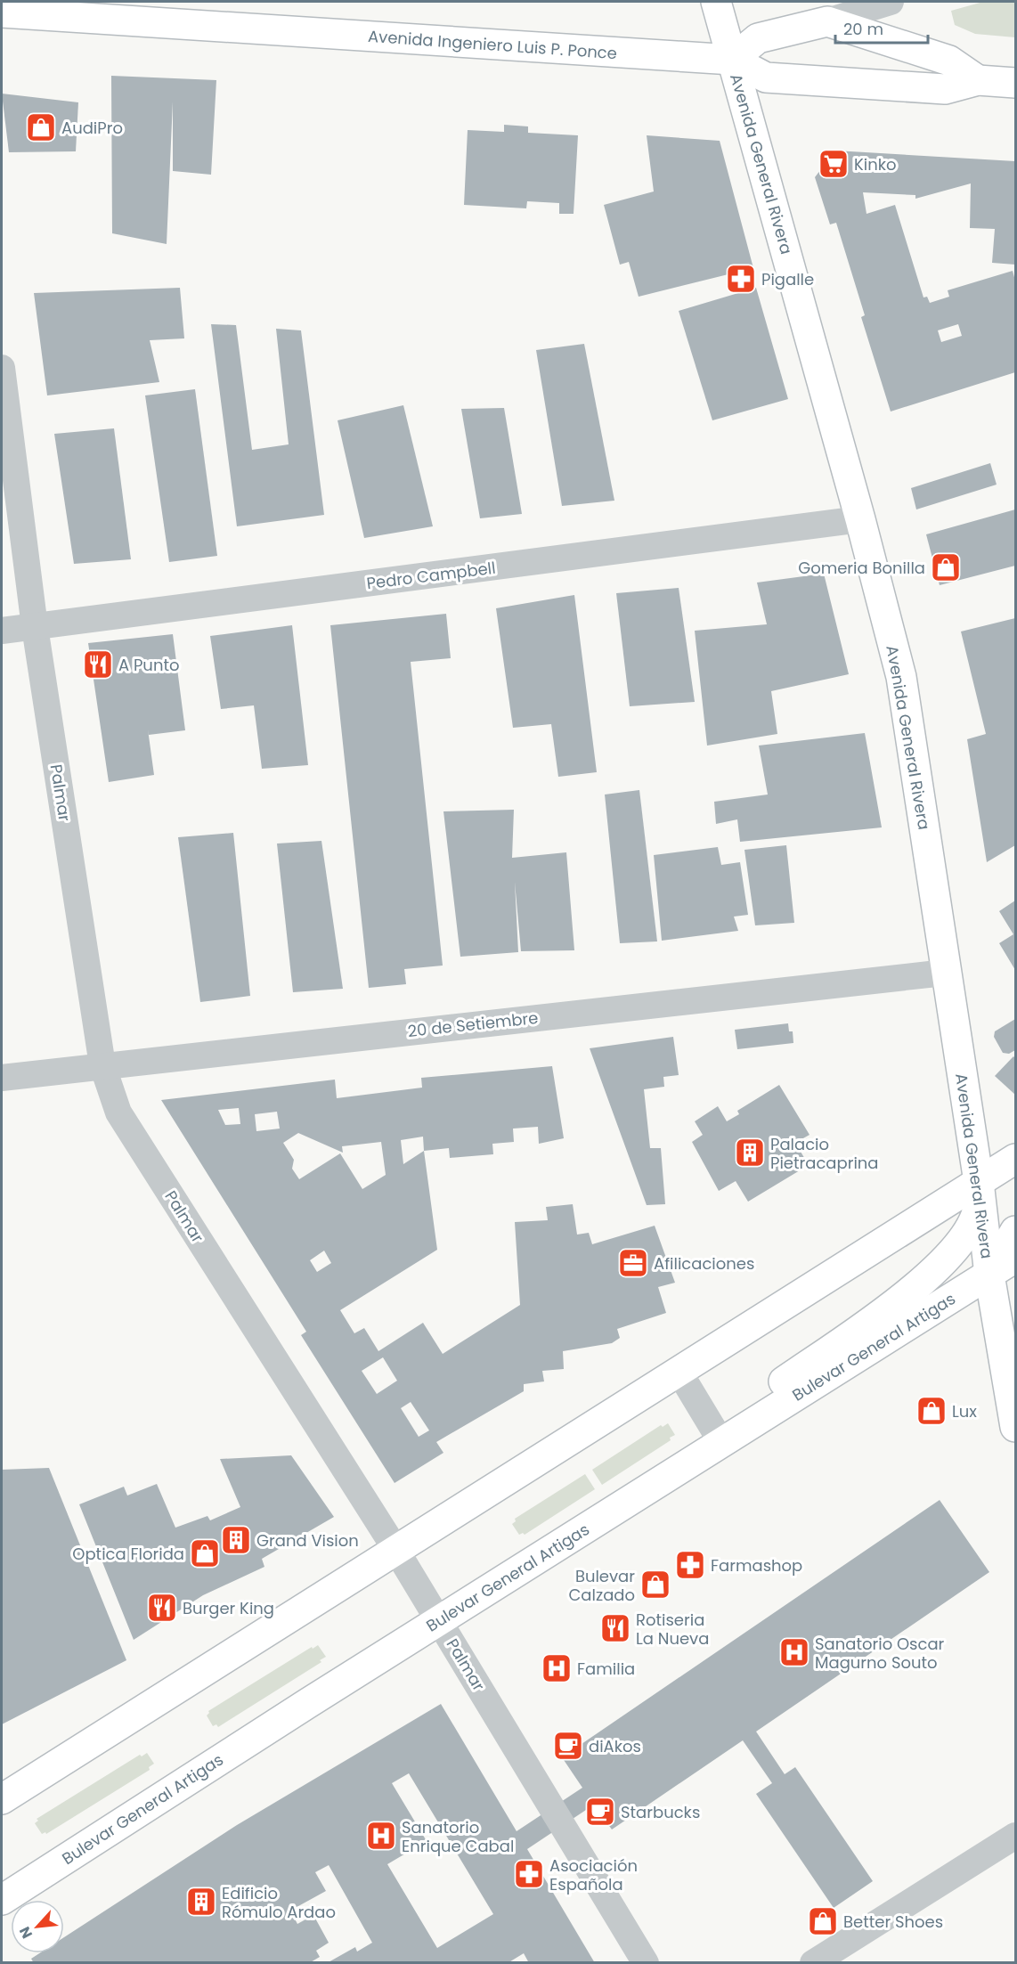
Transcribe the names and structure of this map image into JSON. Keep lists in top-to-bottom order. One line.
{"streets":{"main road":["Avenida Ingeniero Luis P. Ponce","Avenida General Rivera","Bulevar General Artigas"],"street":["Pedro Campbell","Palmar","20 de Setiembre"]},"crossings":[["Avenida Ingeniero Luis P. Ponce","Avenida General Rivera"],["Avenida General Rivera","Pedro Campbell"],["Avenida General Rivera","20 de Setiembre"],["Avenida General Rivera","Bulevar General Artigas"],["Pedro Campbell","Palmar"],["Palmar","20 de Setiembre"],["Palmar","Bulevar General Artigas"]],"places":{"shop":["AudiPro","Gomeria Bonilla","Lux","Optica Florida","Bulevar Calzado","Better Shoes"],"supermarket":["Kinko"],"pharmacy":["Pigalle","Farmashop","Asociación Española"],"restaurant":["A Punto","Burger King","Rotiseria La Nueva"],"building":["Palacio Pietracaprina","Grand Vision","Edificio Rómulo Ardao"],"office":["Afilicaciones"],"hospital":["Sanatorio Oscar Magurno Souto","Familia","Sanatorio Enrique Cabal"],"cafe":["diAkos","Starbucks"]},"scale_bar":"20 m","north":"bottom left"}
